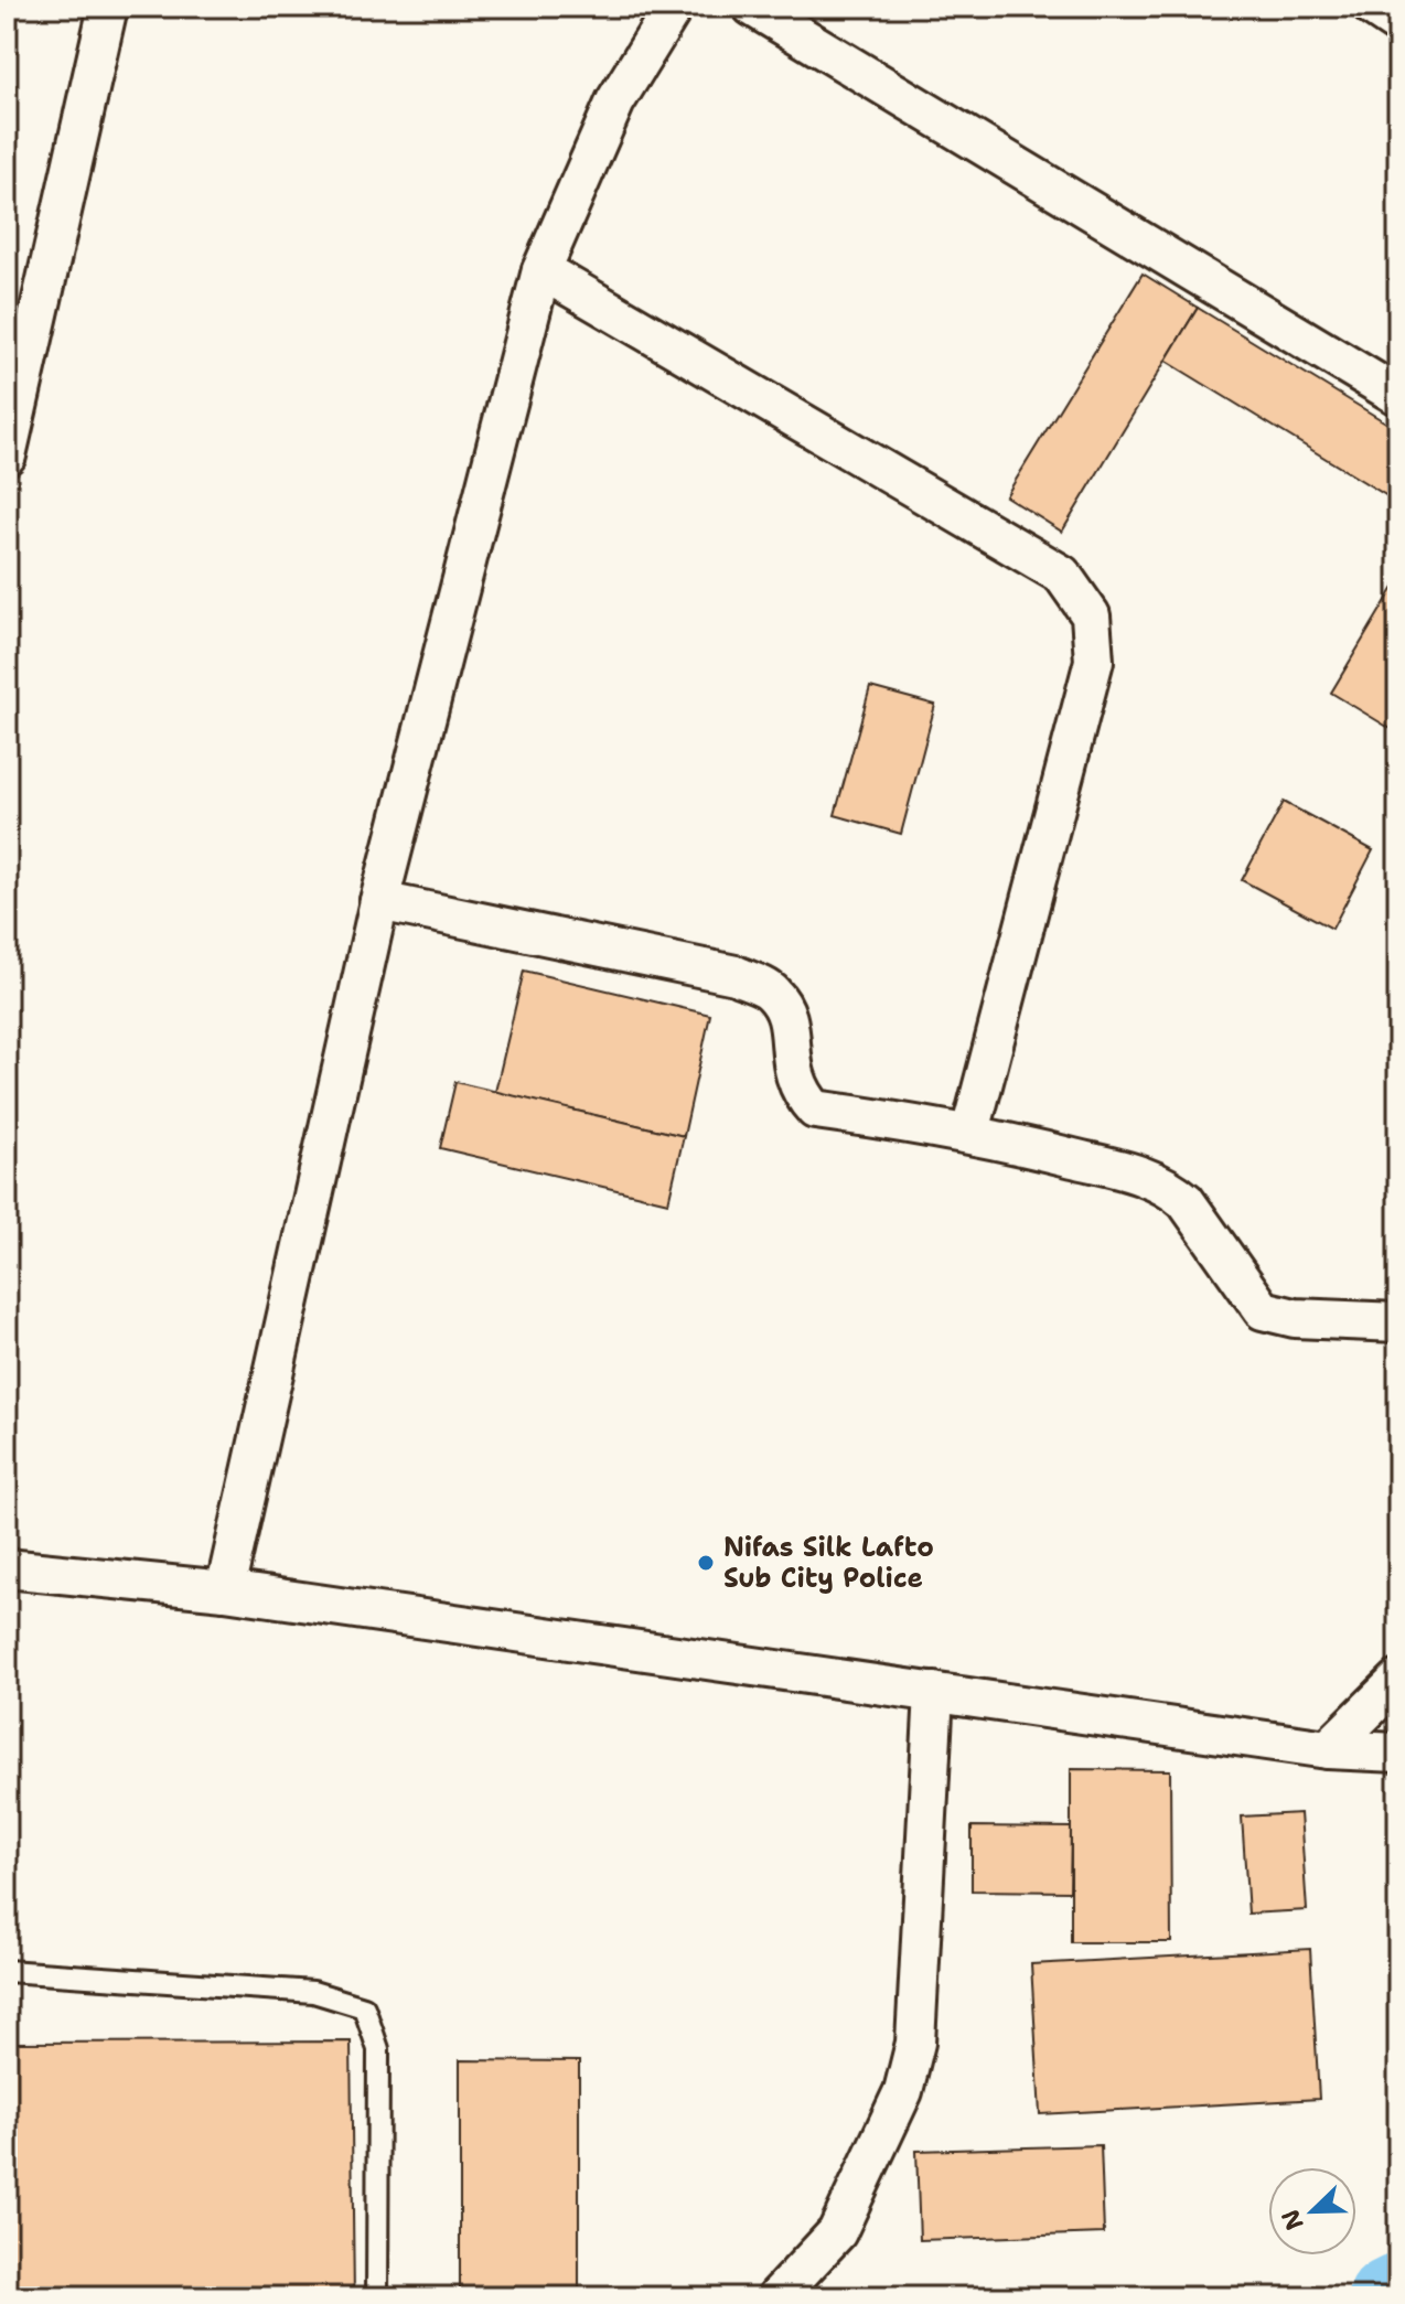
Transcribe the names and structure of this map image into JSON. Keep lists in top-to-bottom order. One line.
{"places":["Nifas Silk Lafto Sub City Police"],"north":"bottom left"}
